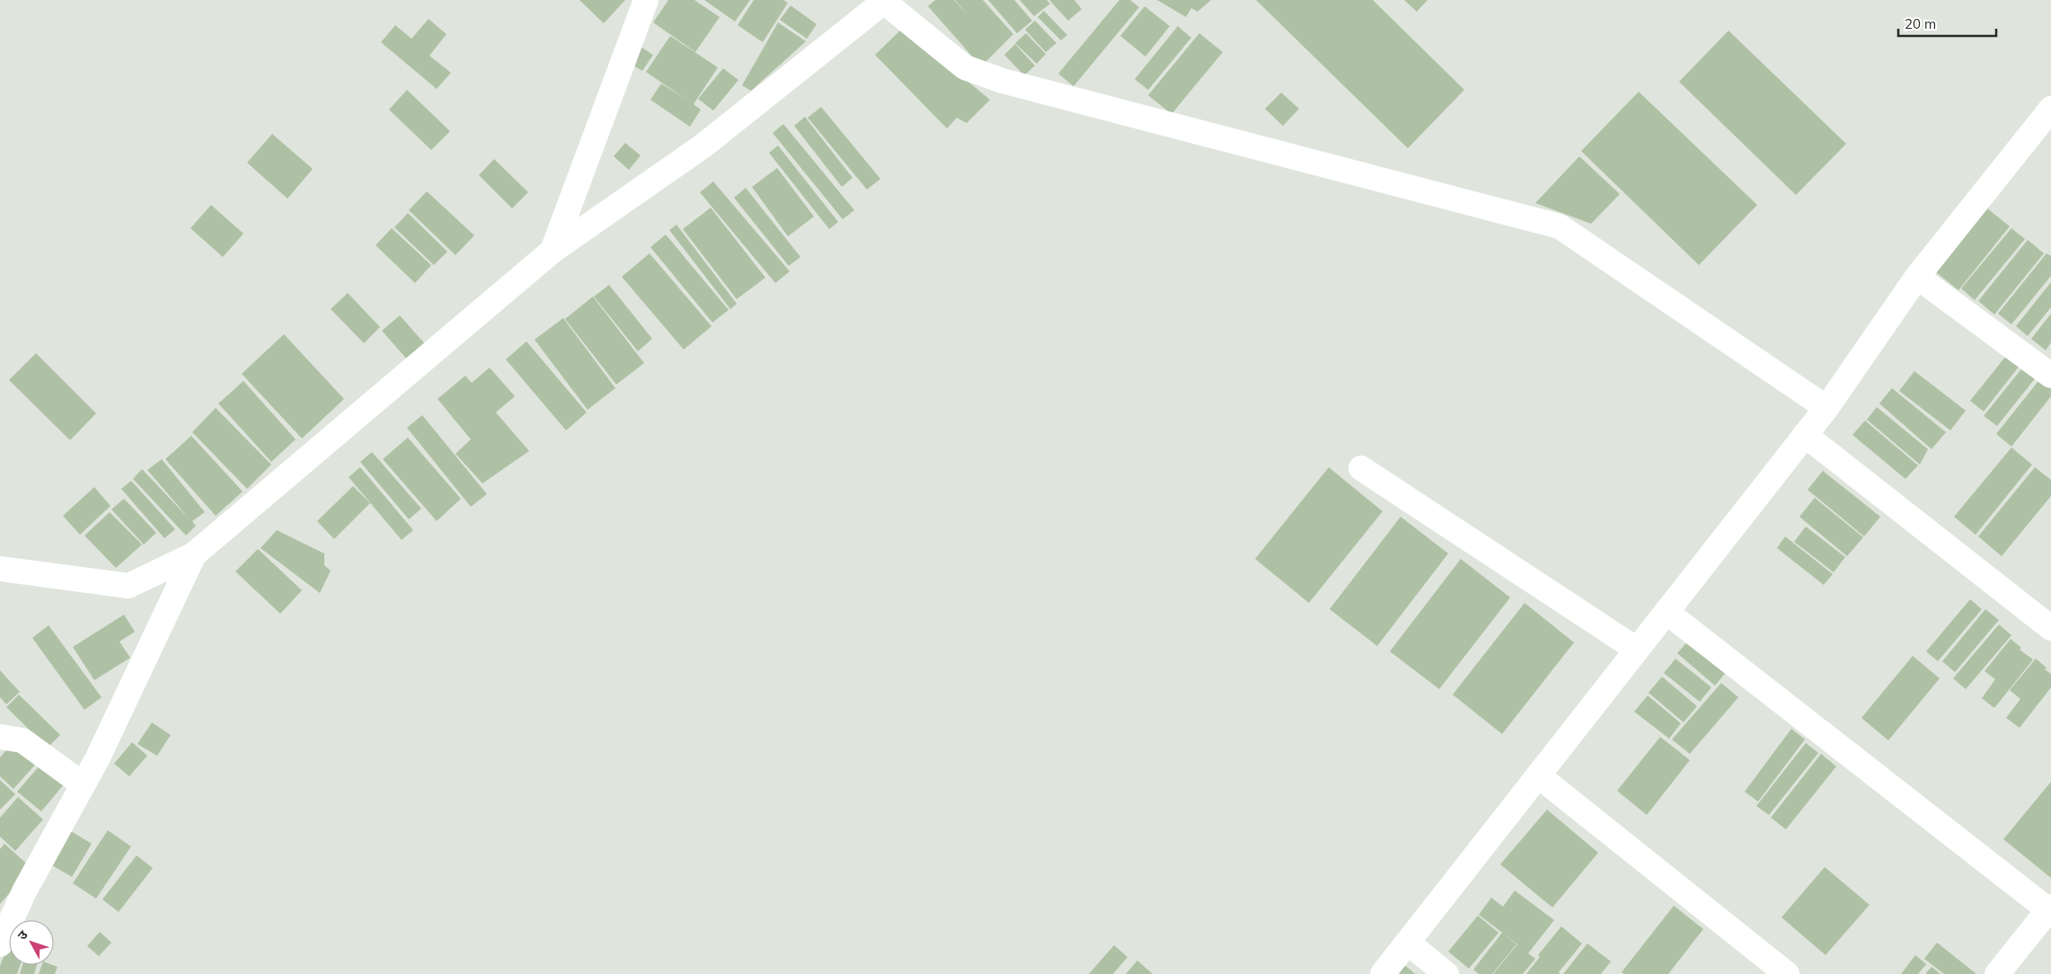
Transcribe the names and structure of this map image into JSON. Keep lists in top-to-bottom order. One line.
{"scale_bar":"20 m","north":"top left"}
